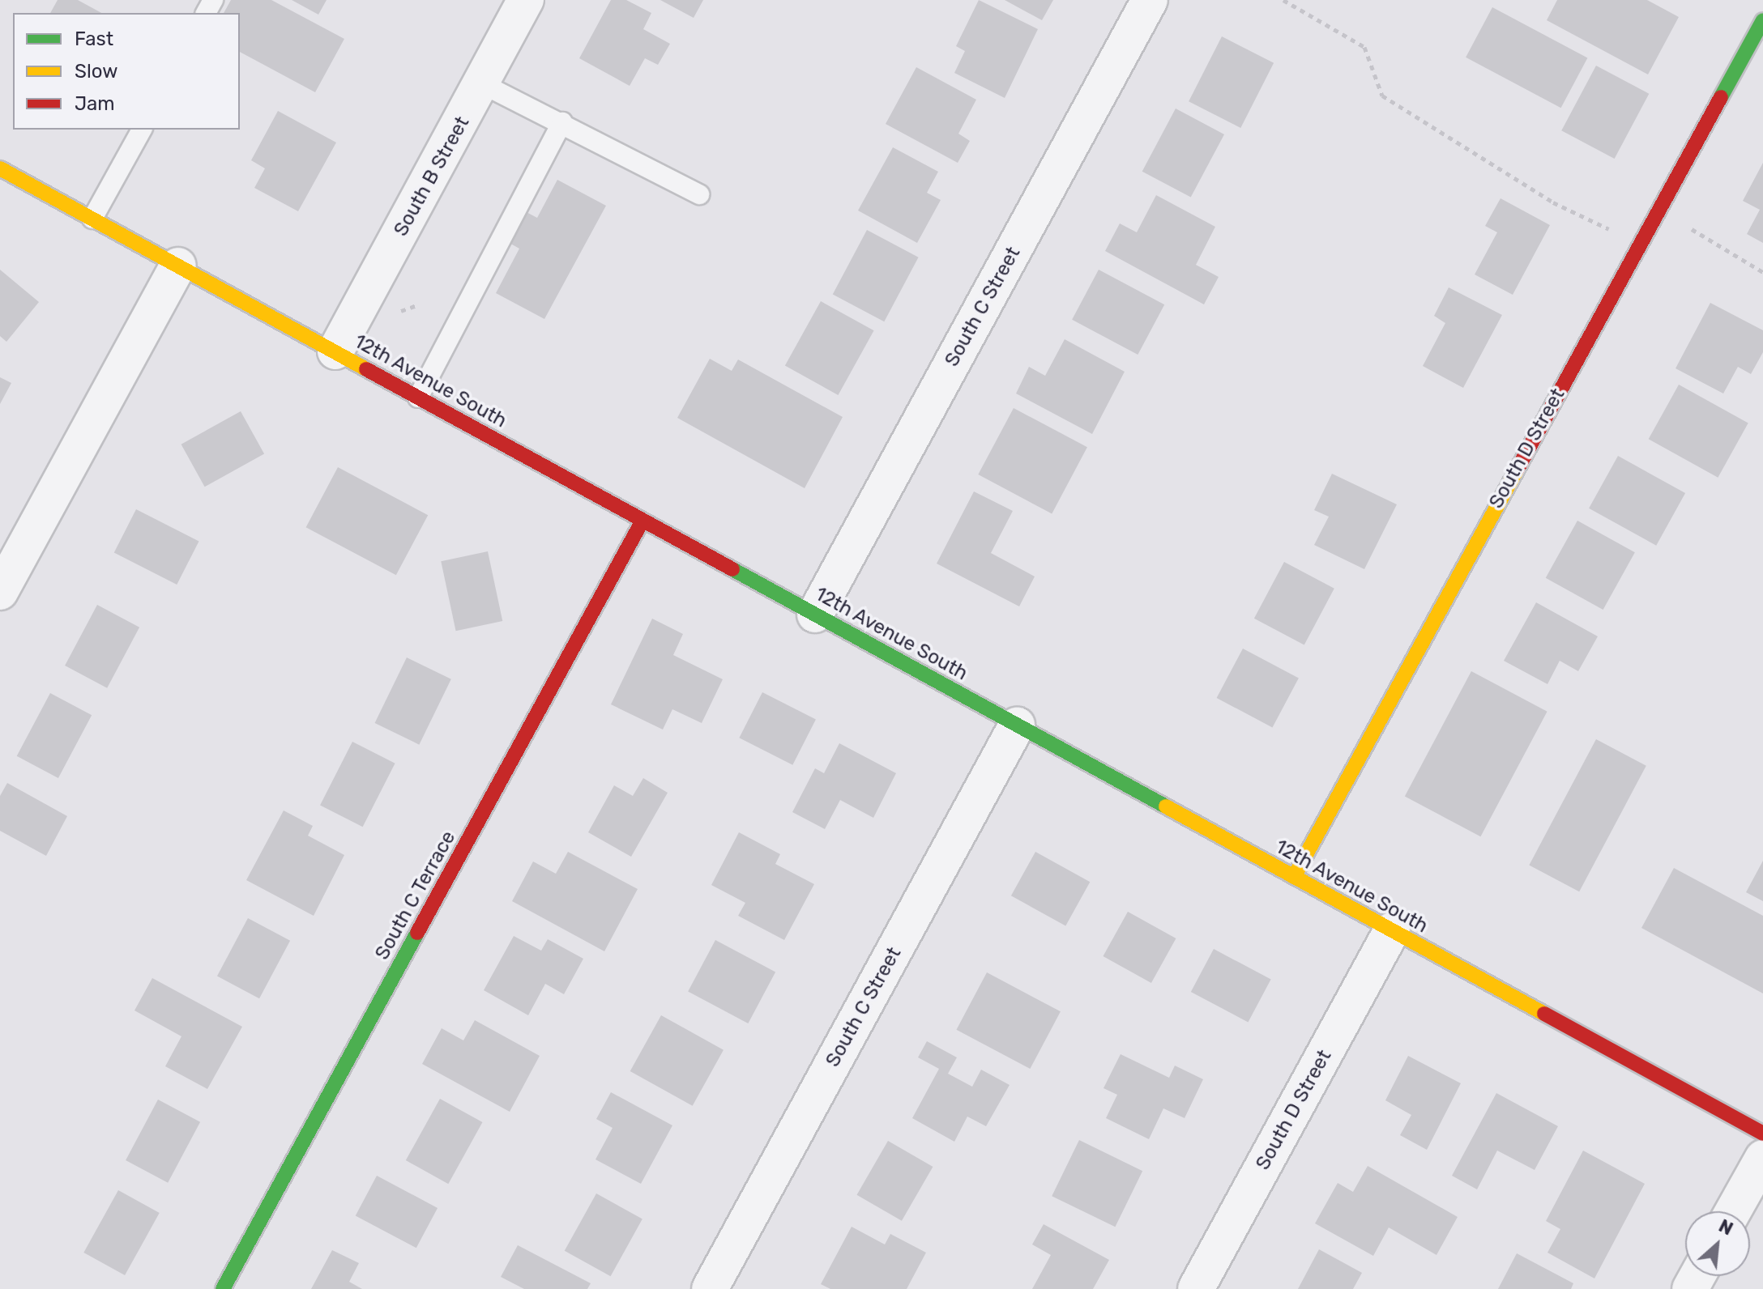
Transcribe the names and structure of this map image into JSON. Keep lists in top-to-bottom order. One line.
{"streets":{"street":["South B Street","South C Street","12th Avenue South","South D Street","South C Terrace"]},"crossings":[["South B Street","12th Avenue South"],["South C Street","12th Avenue South"],["12th Avenue South","South D Street"],["12th Avenue South","South C Terrace"]],"legend":["Fast","Slow","Jam"],"north":"top right"}
